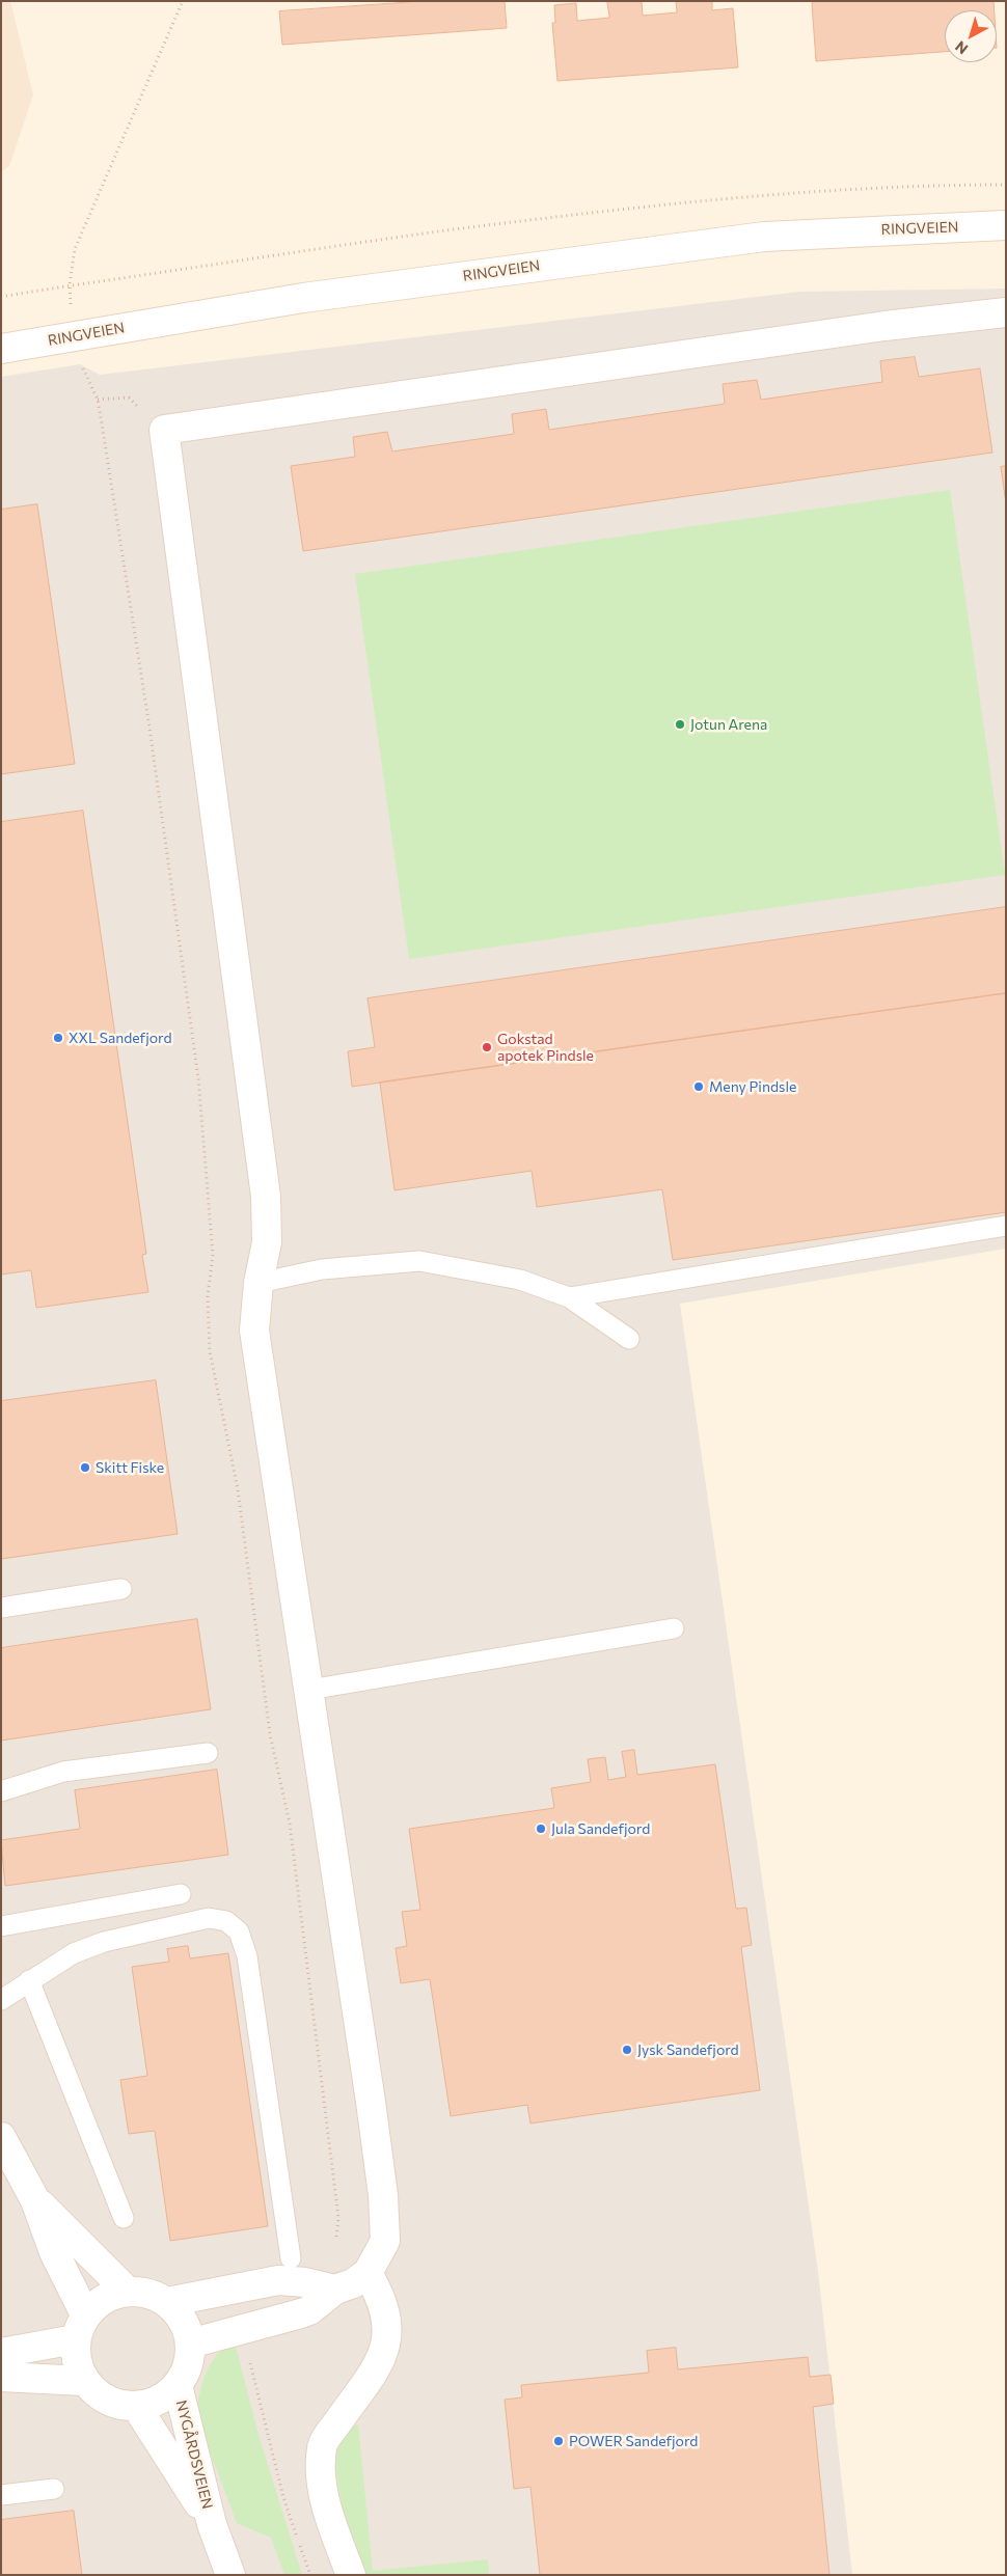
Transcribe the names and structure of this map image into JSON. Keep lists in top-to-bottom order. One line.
{"streets":{"street":["RINGVEIEN","NYGÅRDSVEIEN"]},"places":["Jotun Arena","XXL Sandefjord","Gokstad apotek Pindsle","Meny Pindsle","Skitt Fiske","Jula Sandefjord","Jysk Sandefjord","POWER Sandefjord"],"north":"bottom left"}
